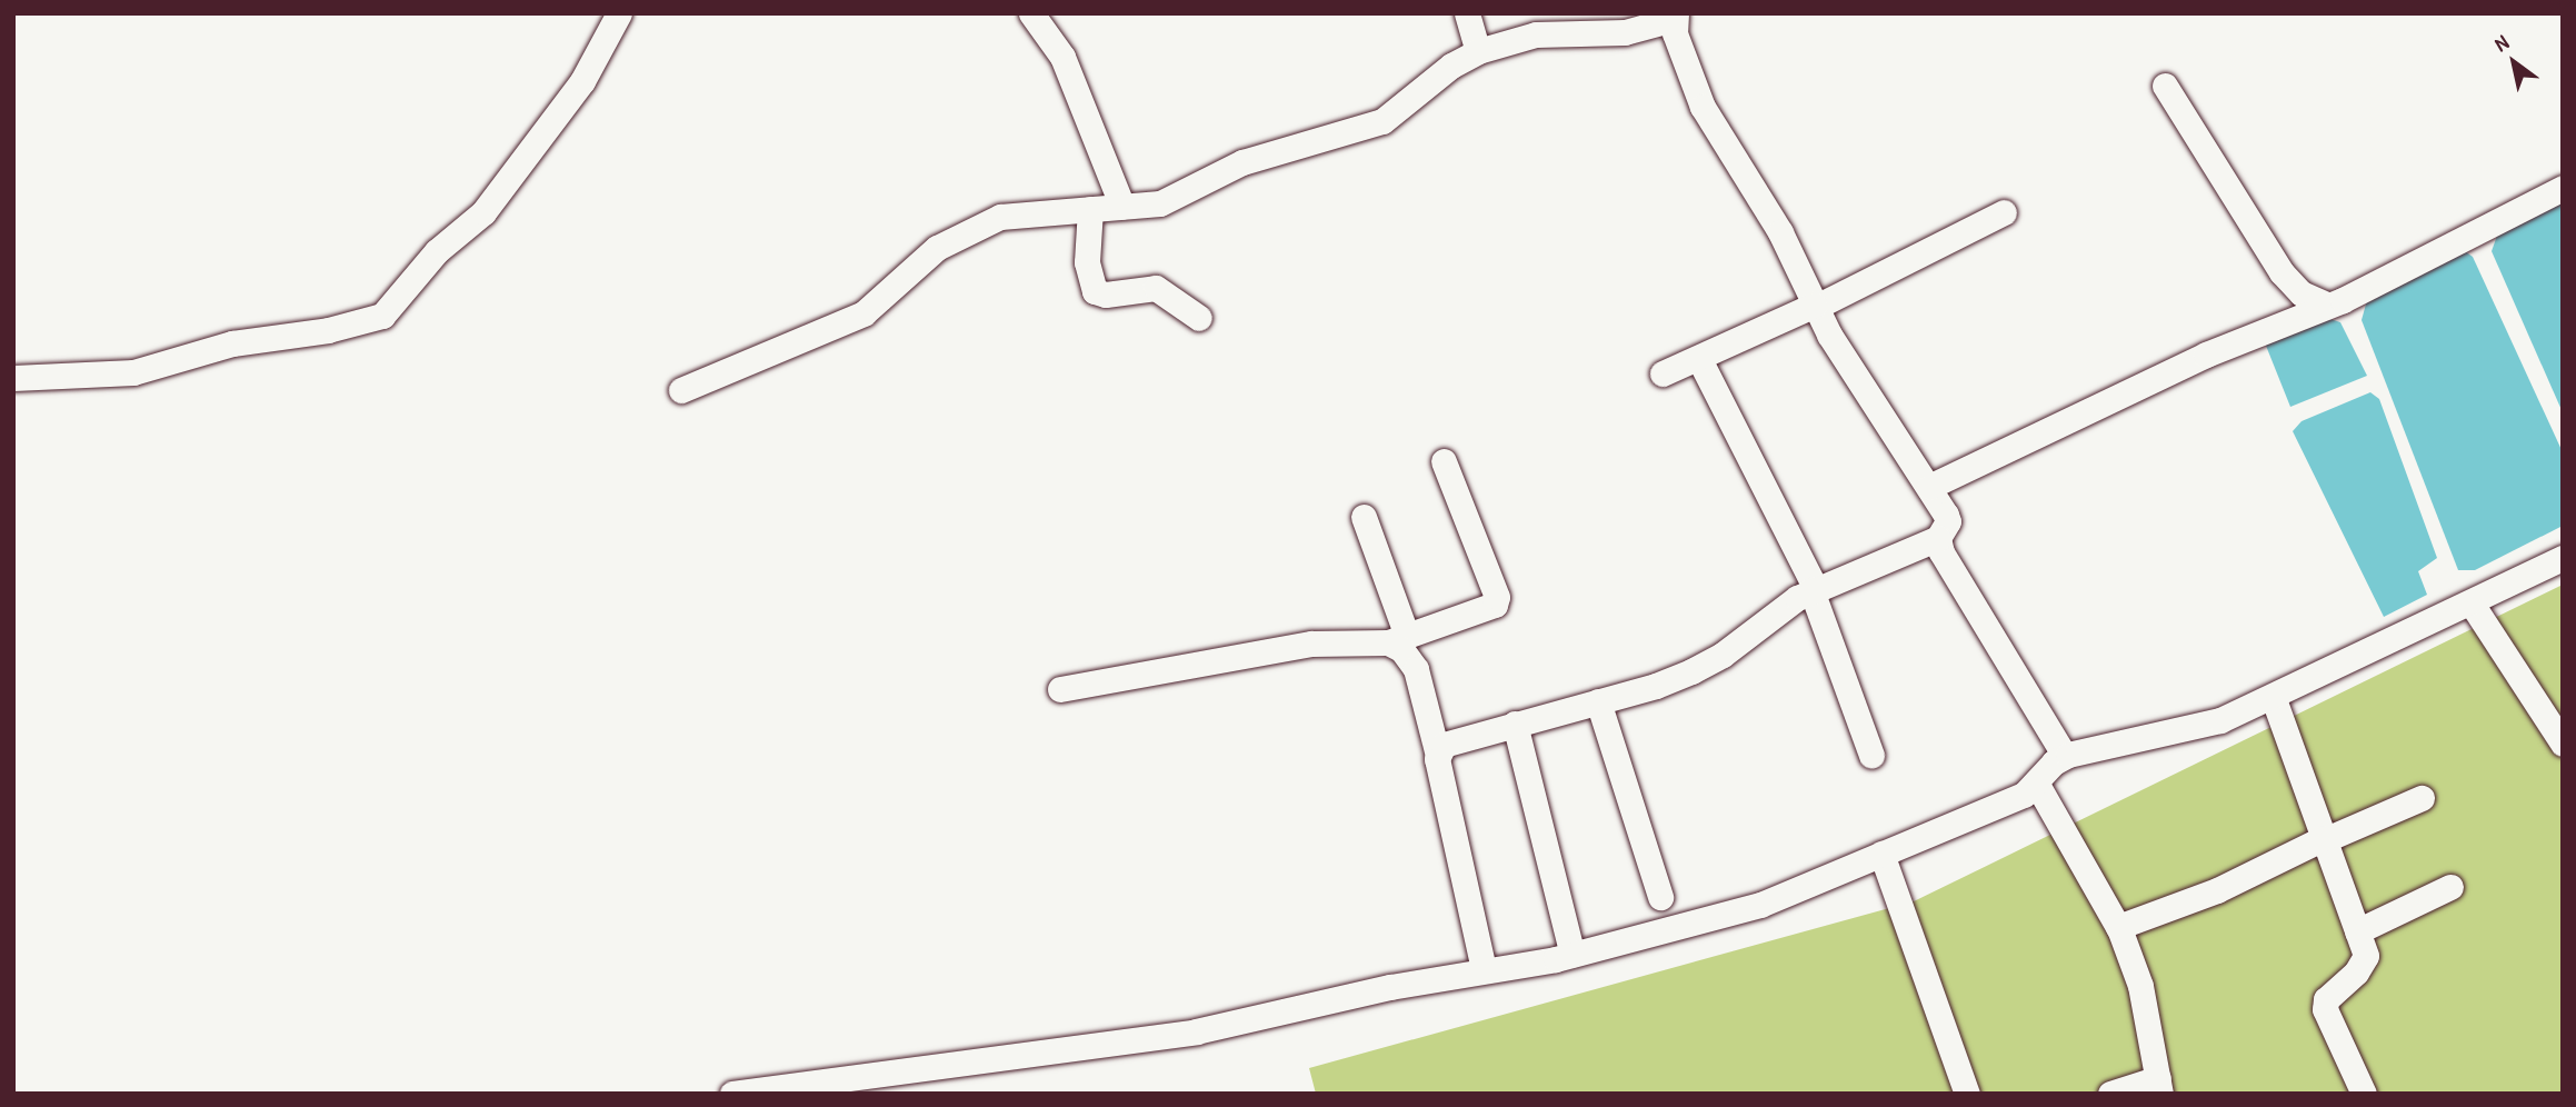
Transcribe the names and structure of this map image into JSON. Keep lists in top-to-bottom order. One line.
{"north":"top left"}
